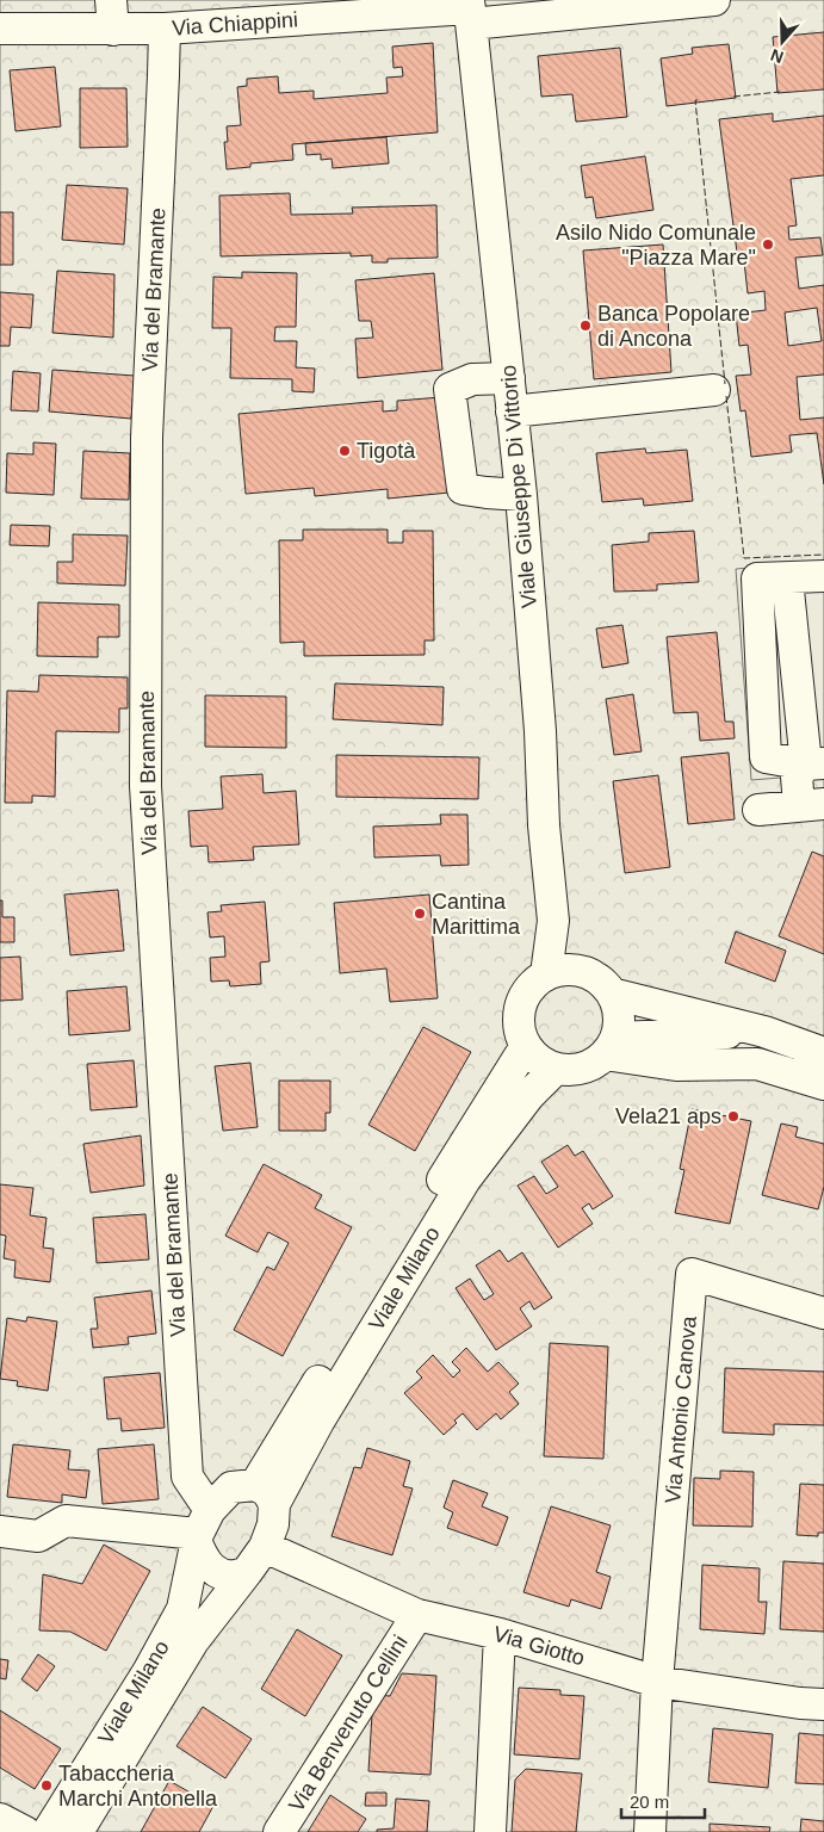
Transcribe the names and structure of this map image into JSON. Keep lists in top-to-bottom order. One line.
{"streets":{"street":["Via Chiappini","Via del Bramante","Viale Giuseppe Di Vittorio","Viale Milano","Via Antonio Canova","Via Giotto","Via Benvenuto Cellini"]},"crossings":[["Via Chiappini","Via del Bramante"],["Via Chiappini","Viale Giuseppe Di Vittorio"],["Via del Bramante","Viale Milano"],["Via del Bramante","Via Giotto"],["Viale Giuseppe Di Vittorio","Viale Milano"],["Viale Milano","Via Giotto"],["Via Antonio Canova","Via Giotto"],["Via Giotto","Via Benvenuto Cellini"]],"places":["Asilo Nido Comunale \"Piazza Mare\"","Banca Popolare di Ancona","Tigotà","Cantina Marittima","Vela21 aps","Tabaccheria Marchi Antonella"],"scale_bar":"20 m","north":"bottom"}
